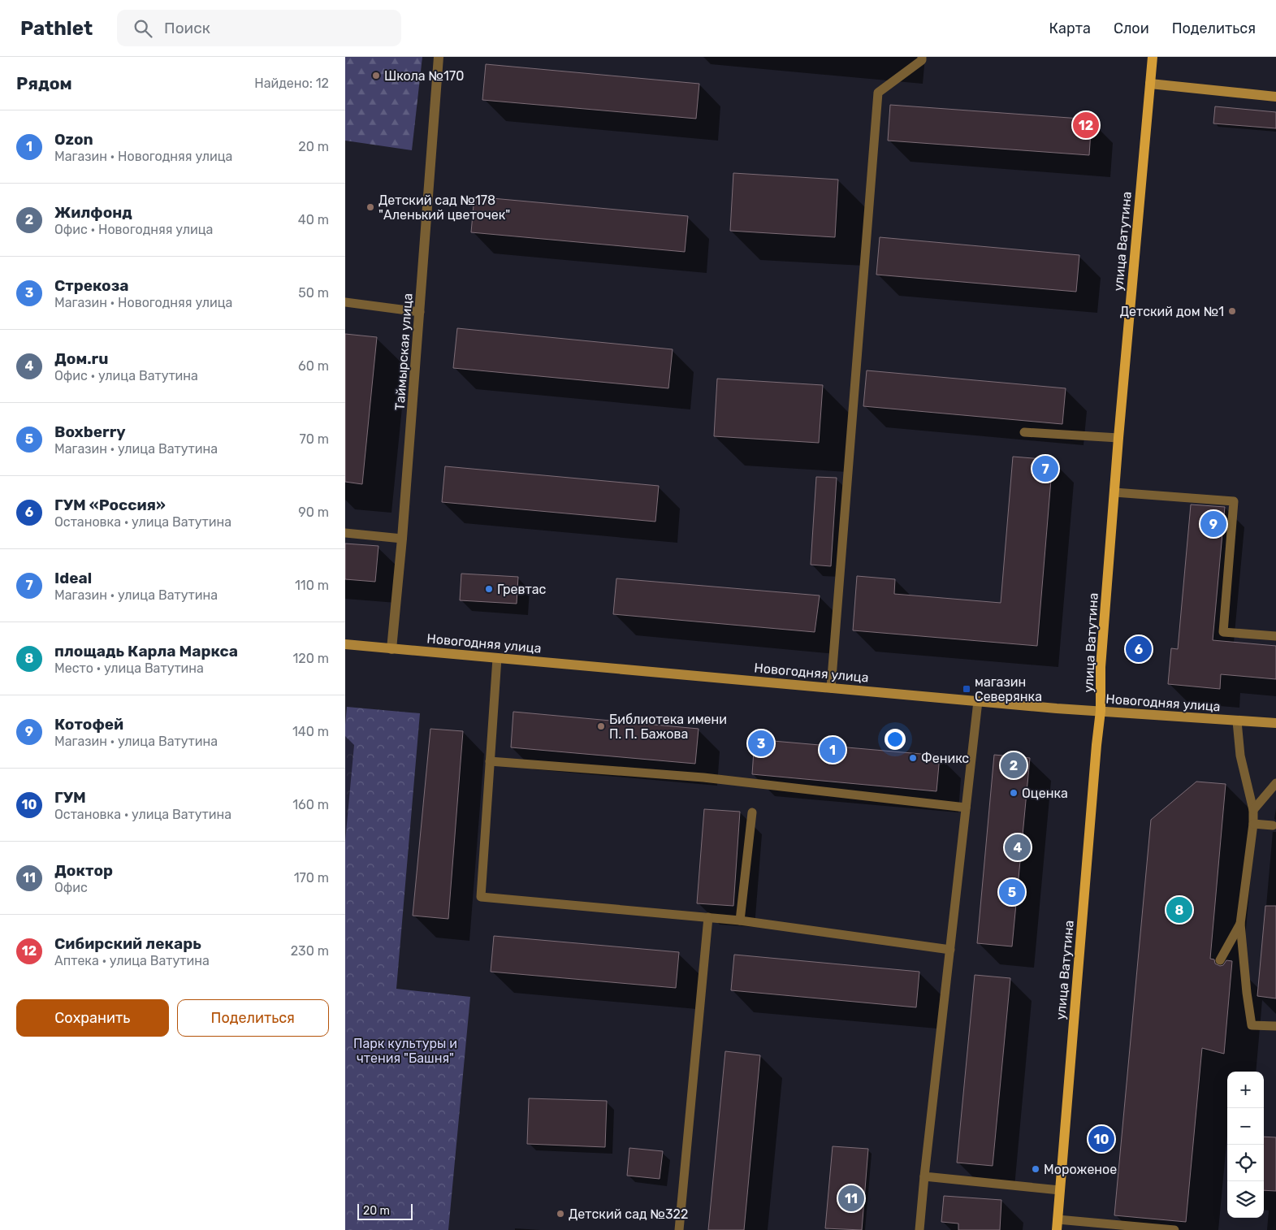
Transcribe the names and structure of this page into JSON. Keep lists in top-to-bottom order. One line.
{"streets":{"main road":["улица Ватутина"],"street":["Таймырская улица","Новогодняя улица"]},"crossings":[["улица Ватутина","Новогодняя улица"],["Таймырская улица","Новогодняя улица"]],"parks":["Парк культуры и чтения \"Башня\""],"places":{"other":["Школа №170","Детский сад №178 \"Аленький цветочек\"","Детский дом №1","Гревтас","Библиотека имени П. П. Бажова","Феникс","Оценка","Мороженое","Детский сад №322"],"transit":["магазин Северянка"]},"scale_bar":"20 m","page":{"header":"Pathlet","search":"Поиск","nav":["Карта","Слои","Поделиться"],"heading":["Рядом","Найдено: 12"],"list":[{"mark":"1","name":"Ozon","note":"Магазин · Новогодняя улица","value":"20 m"},{"mark":"2","name":"Жилфонд","note":"Офис · Новогодняя улица","value":"40 m"},{"mark":"3","name":"Стрекоза","note":"Магазин · Новогодняя улица","value":"50 m"},{"mark":"4","name":"Дом.ru","note":"Офис · улица Ватутина","value":"60 m"},{"mark":"5","name":"Boxberry","note":"Магазин · улица Ватутина","value":"70 m"},{"mark":"6","name":"ГУМ «Россия»","note":"Остановка · улица Ватутина","value":"90 m"},{"mark":"7","name":"Ideal","note":"Магазин · улица Ватутина","value":"110 m"},{"mark":"8","name":"площадь Карла Маркса","note":"Место · улица Ватутина","value":"120 m"},{"mark":"9","name":"Котофей","note":"Магазин · улица Ватутина","value":"140 m"},{"mark":"10","name":"ГУМ","note":"Остановка · улица Ватутина","value":"160 m"},{"mark":"11","name":"Доктор","note":"Офис","value":"170 m"},{"mark":"12","name":"Сибирский лекарь","note":"Аптека · улица Ватутина","value":"230 m"}],"pins":["12","7","9","6","3","1","2","4","5","8","10","11"],"buttons":["Сохранить","Поделиться"],"map_buttons":["+","−"],"scale":"20 m"}}
